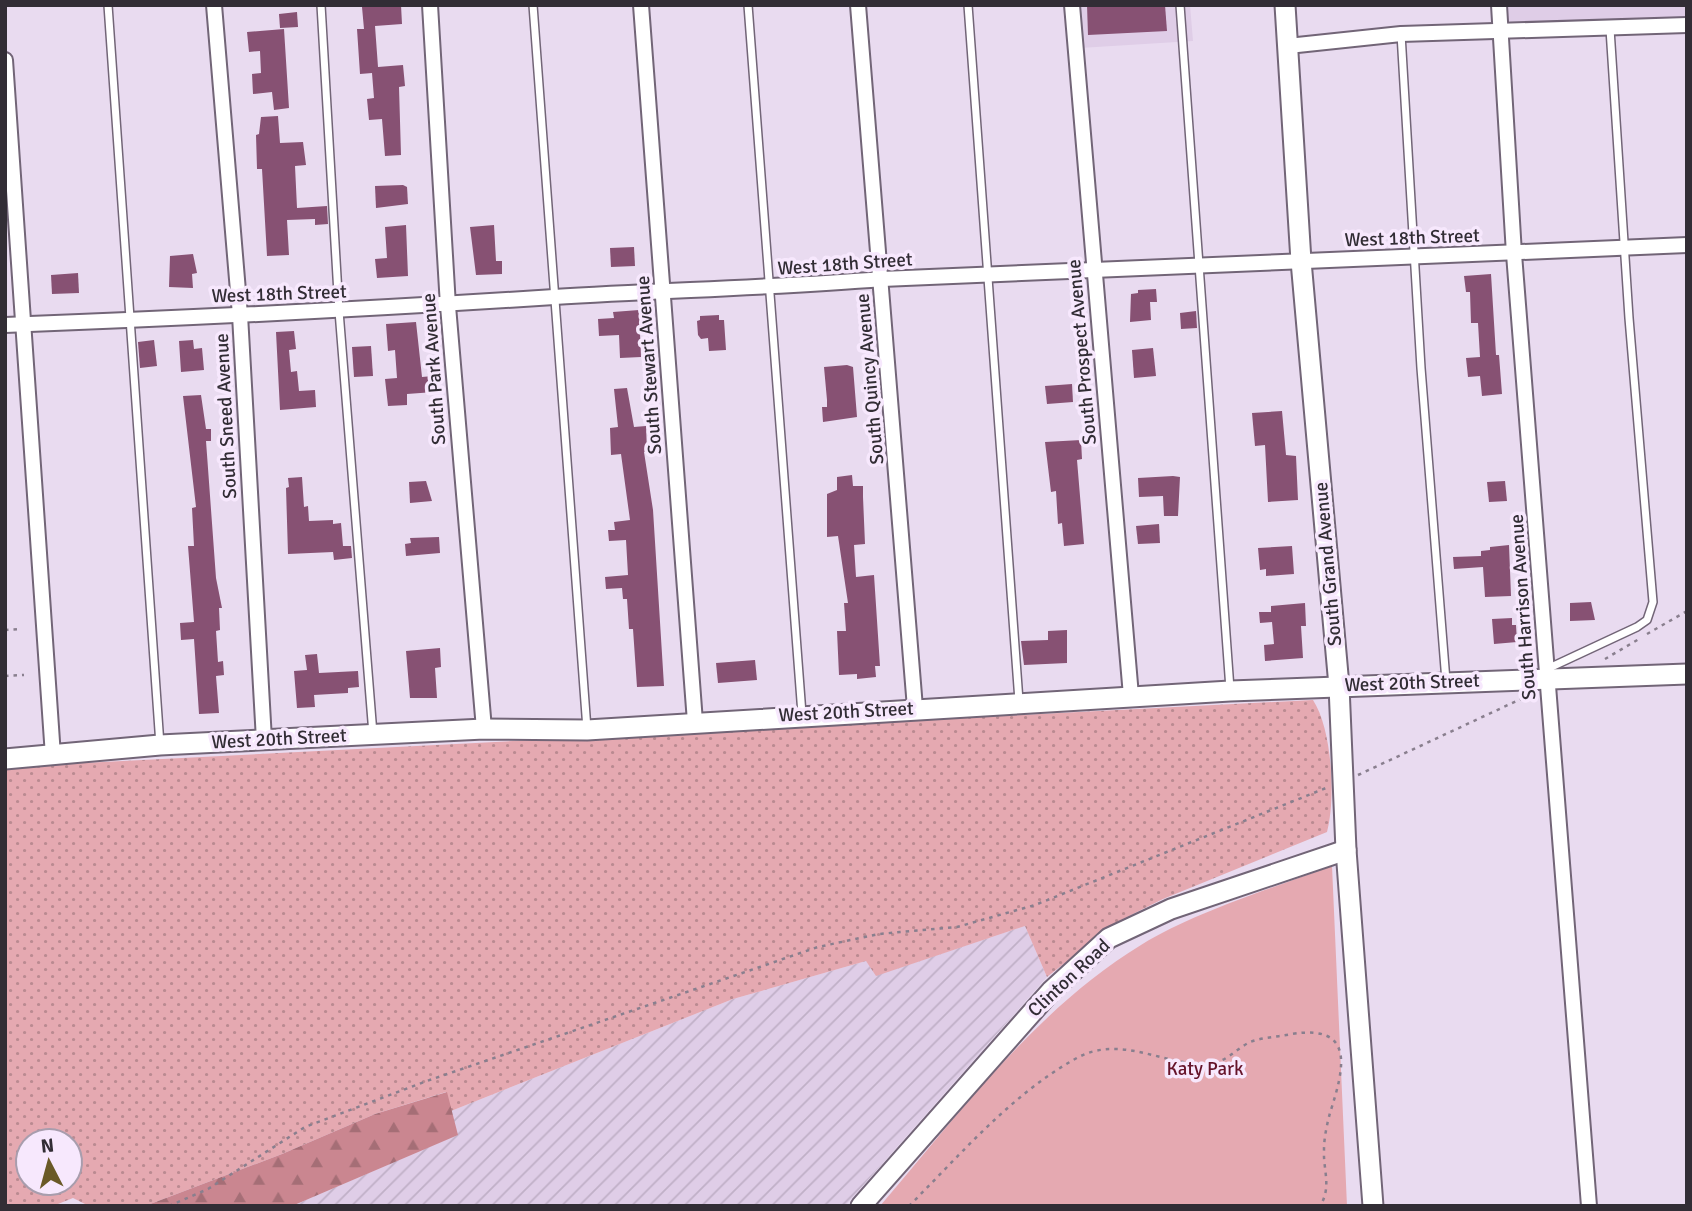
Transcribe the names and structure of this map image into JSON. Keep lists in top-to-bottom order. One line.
{"streets":{"street":["West 18th Street","South Prospect Avenue","South Stewart Avenue","South Park Avenue","South Quincy Avenue","South Sneed Avenue","South Grand Avenue","South Harrison Avenue","West 20th Street","Clinton Road"]},"crossings":[["West 18th Street","South Prospect Avenue"],["West 18th Street","South Stewart Avenue"],["West 18th Street","South Park Avenue"],["West 18th Street","South Quincy Avenue"],["West 18th Street","South Sneed Avenue"],["West 18th Street","South Grand Avenue"],["West 18th Street","South Harrison Avenue"],["South Prospect Avenue","West 20th Street"],["South Stewart Avenue","West 20th Street"],["South Park Avenue","West 20th Street"],["South Quincy Avenue","West 20th Street"],["South Sneed Avenue","West 20th Street"],["South Grand Avenue","West 20th Street"],["South Grand Avenue","Clinton Road"],["South Harrison Avenue","West 20th Street"]],"parks":["Katy Park"],"north":"top"}
